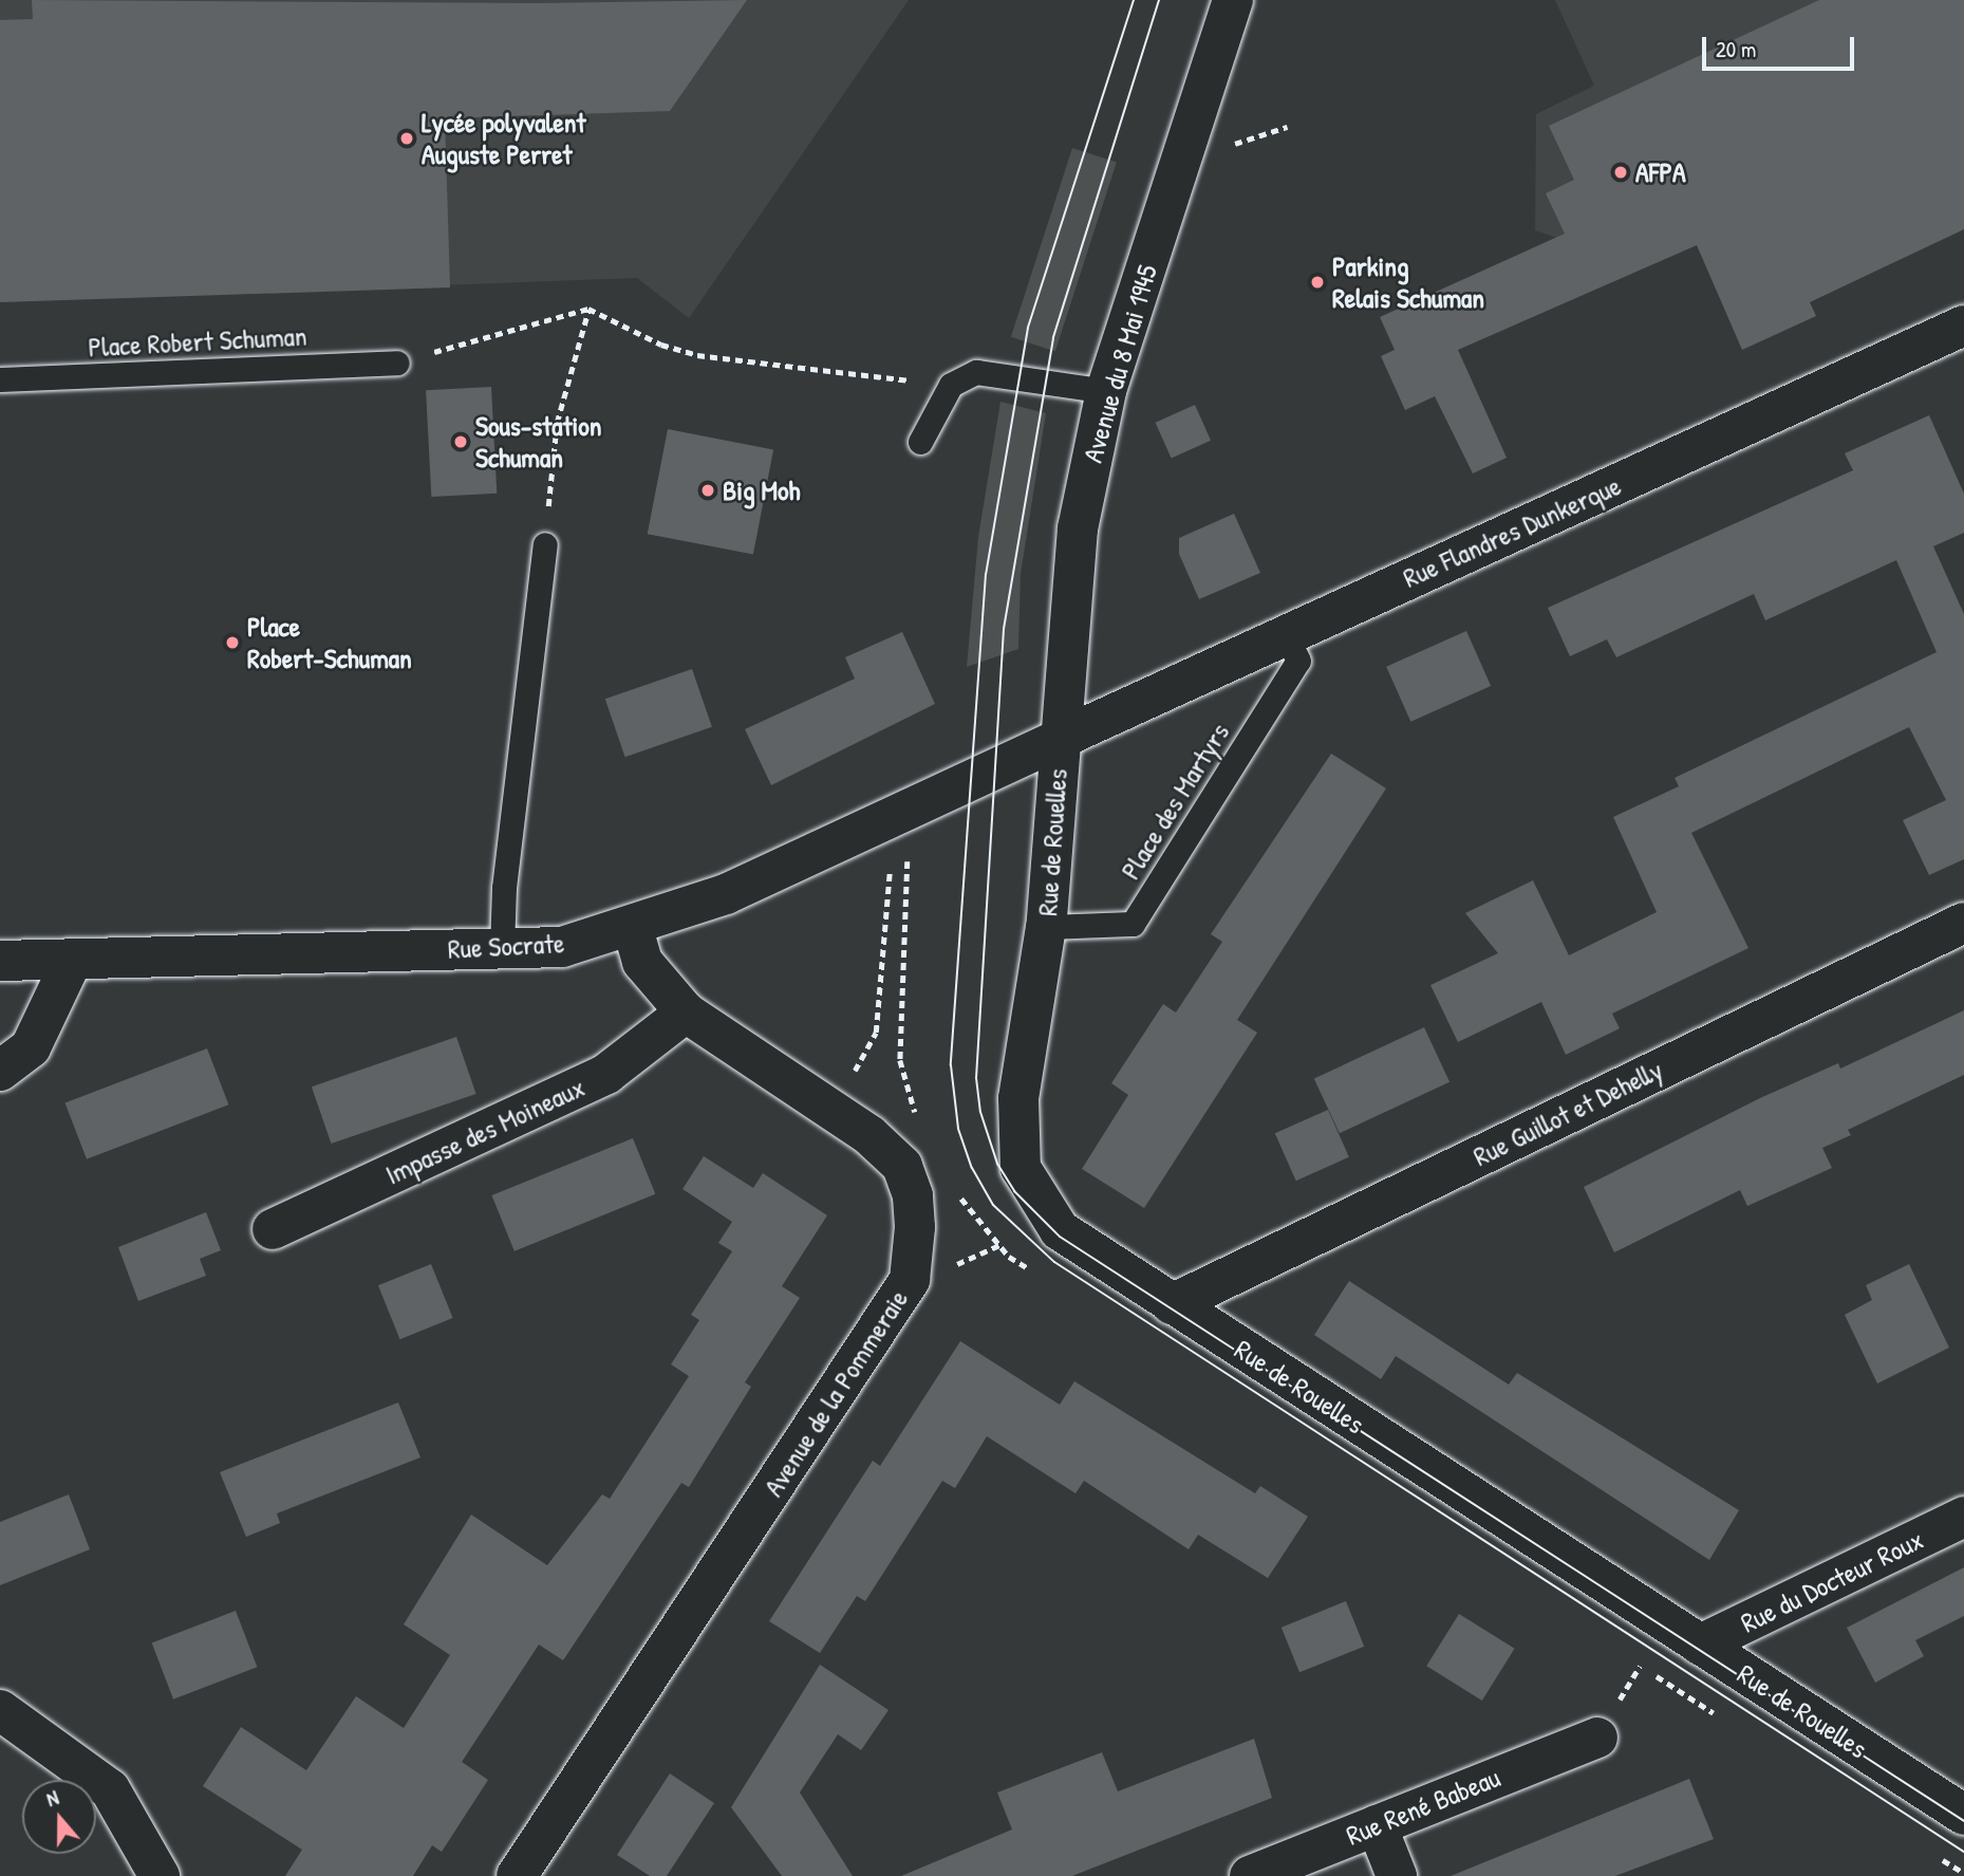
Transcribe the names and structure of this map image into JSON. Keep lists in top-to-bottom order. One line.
{"streets":{"street":["Avenue du 8 Mai 1945","Rue Flandres Dunkerque","Rue de Rouelles","Rue Socrate","Rue Guillot et Dehelly","Impasse des Moineaux","Avenue de la Pommeraie","Rue du Docteur Roux","Rue René Babeau"],"lane":["Place Robert Schuman","Place des Martyrs"]},"crossings":[["Avenue du 8 Mai 1945","Rue Flandres Dunkerque"],["Avenue du 8 Mai 1945","Rue de Rouelles"],["Avenue du 8 Mai 1945","Rue Socrate"],["Rue Flandres Dunkerque","Place des Martyrs"],["Rue Flandres Dunkerque","Rue de Rouelles"],["Rue Flandres Dunkerque","Rue Socrate"],["Place des Martyrs","Rue de Rouelles"],["Rue de Rouelles","Rue Socrate"],["Rue de Rouelles","Rue Guillot et Dehelly"],["Rue de Rouelles","Rue du Docteur Roux"],["Rue Socrate","Avenue de la Pommeraie"],["Impasse des Moineaux","Avenue de la Pommeraie"]],"places":["Lycée polyvalent Auguste Perret","AFPA","Parking Relais Schuman","Sous-station Schuman","Big Moh","Place Robert-Schuman"],"scale_bar":"20 m","north":"top"}
